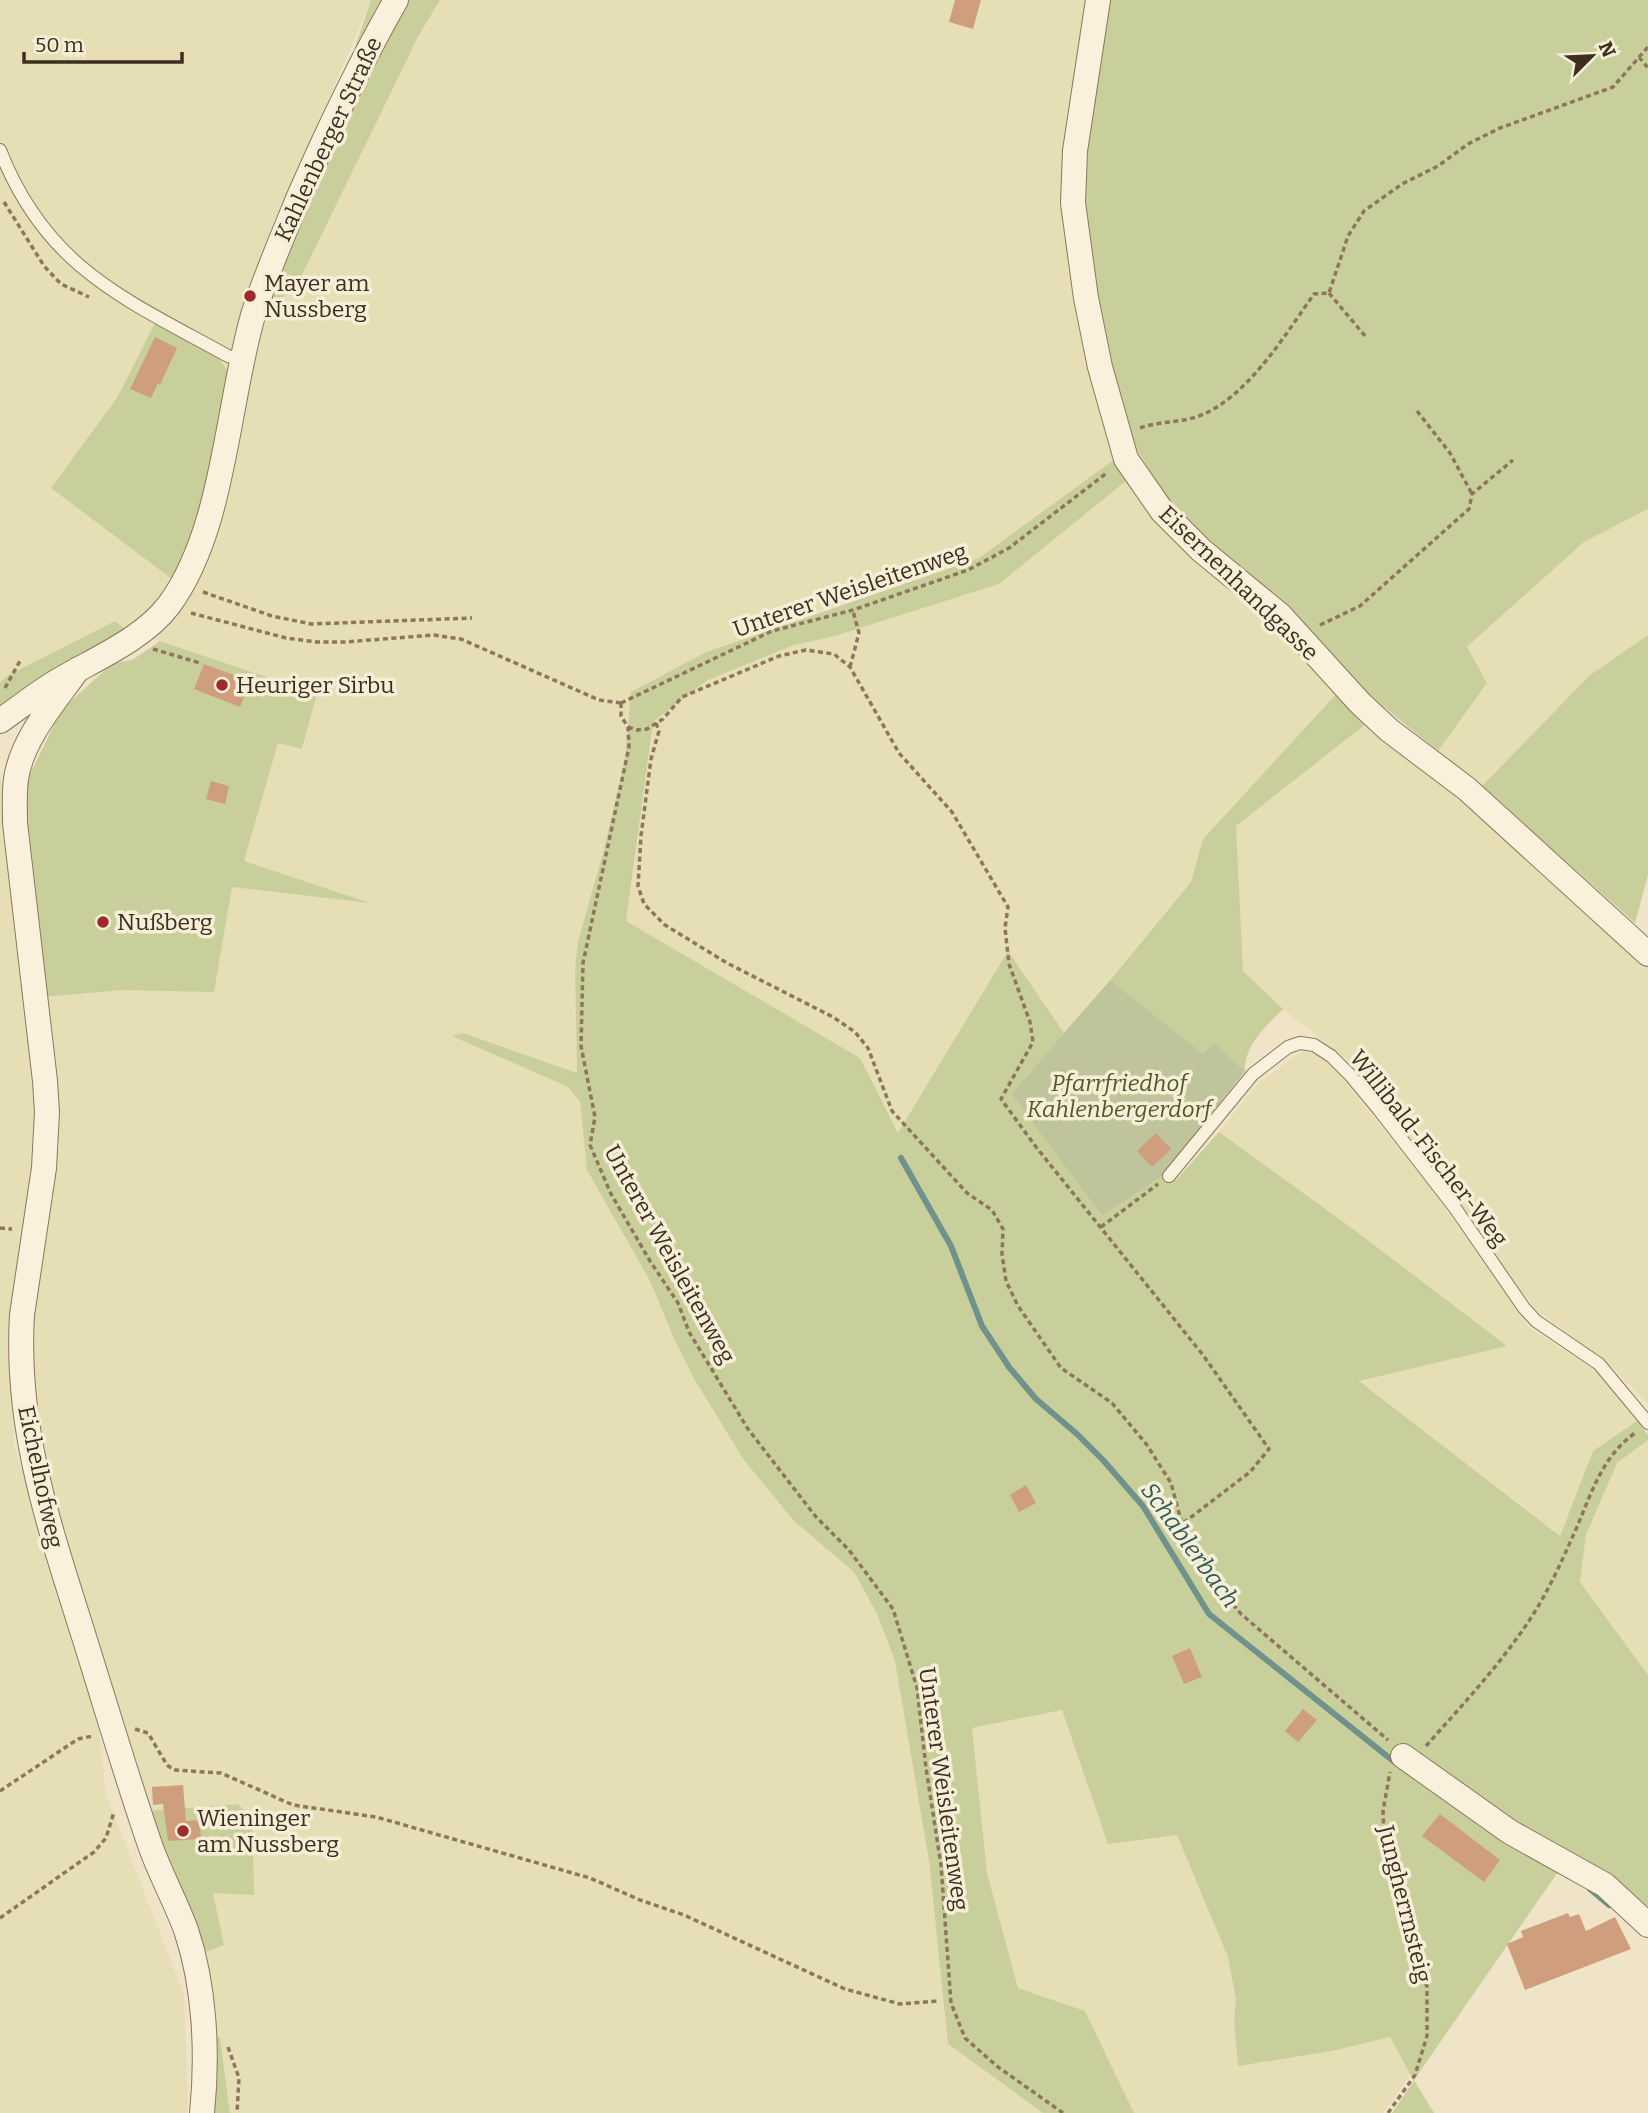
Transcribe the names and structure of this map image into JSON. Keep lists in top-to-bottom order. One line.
{"streets":{"street":["Kahlenberger Straße","Eisernenhandgasse","Eichelhofweg"],"lane":["Willibald-Fischer-Weg"],"path":["Unterer Weisleitenweg","Jungherrnsteig"]},"crossings":[["Kahlenberger Straße","Eichelhofweg"],["Eisernenhandgasse","Unterer Weisleitenweg"]],"water":["Schablerbach"],"parks":["Pfarrfriedhof Kahlenbergerdorf"],"places":["Mayer am Nussberg","Heuriger Sirbu","Nußberg","Wieninger am Nussberg"],"scale_bar":"50 m","north":"top right"}
